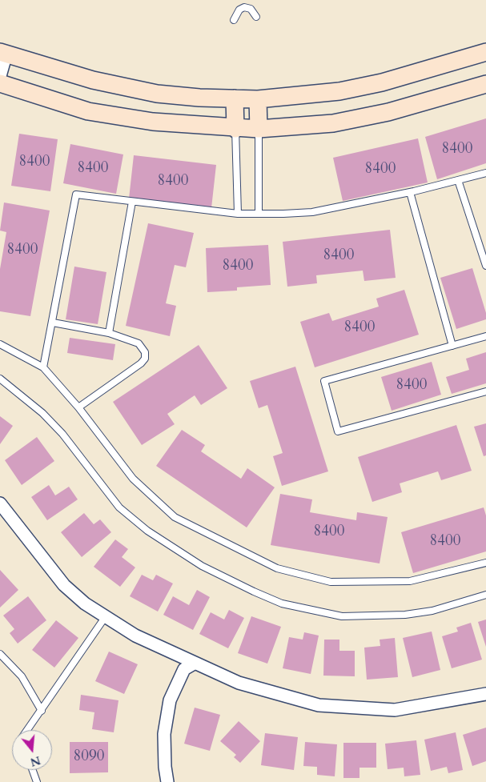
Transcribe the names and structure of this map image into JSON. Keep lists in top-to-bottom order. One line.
{"house_numbers":["8400","8400","8400","8400","8400","8400","8400","8400","8400","8400","8400","8400","8090"],"north":"bottom"}
